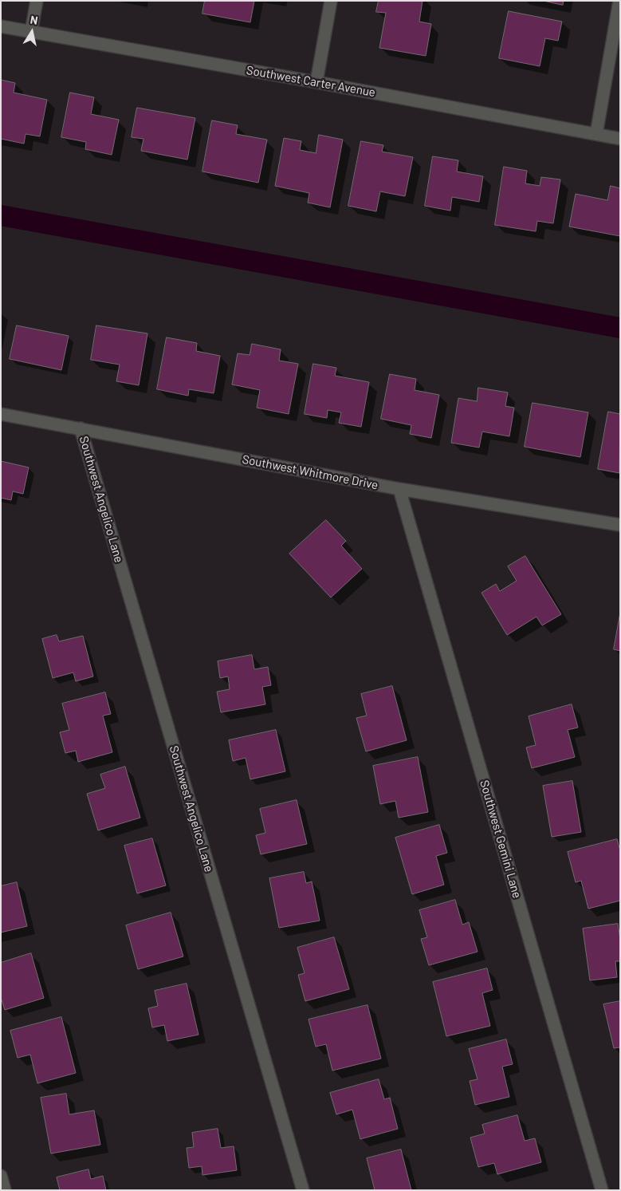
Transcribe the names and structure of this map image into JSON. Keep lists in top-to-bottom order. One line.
{"streets":{"street":["Southwest Carter Avenue","Southwest Whitmore Drive","Southwest Angelico Lane","Southwest Gemini Lane"]},"crossings":[["Southwest Whitmore Drive","Southwest Angelico Lane"],["Southwest Whitmore Drive","Southwest Gemini Lane"]],"north":"top"}
